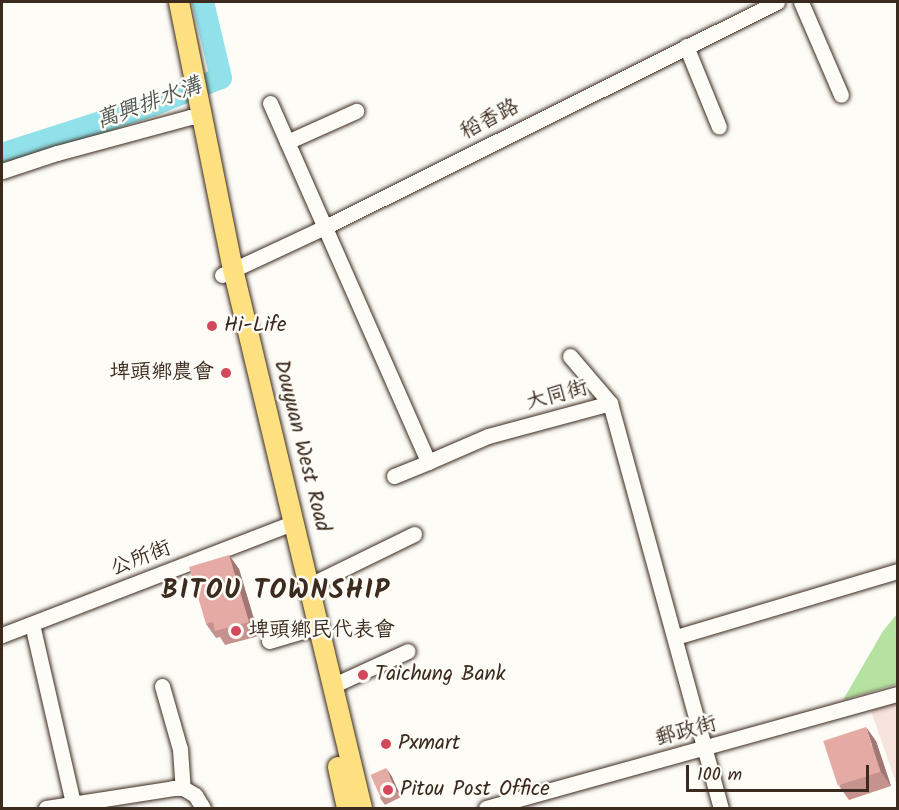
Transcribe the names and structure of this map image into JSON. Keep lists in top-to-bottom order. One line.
{"streets":{"main road":["Douyuan West Road"],"street":["稻香路","大同街","公所街","郵政街"]},"crossings":[["稻香路","Douyuan West Road"],["大同街","郵政街"],["Douyuan West Road","公所街"]],"districts":["BITOU TOWNSHIP"],"water":["萬興排水溝"],"places":["Hi-Life","埤頭鄉農會","埤頭鄉民代表會","Taichung Bank","Pxmart","Pitou Post Office"],"scale_bar":"100 m"}
